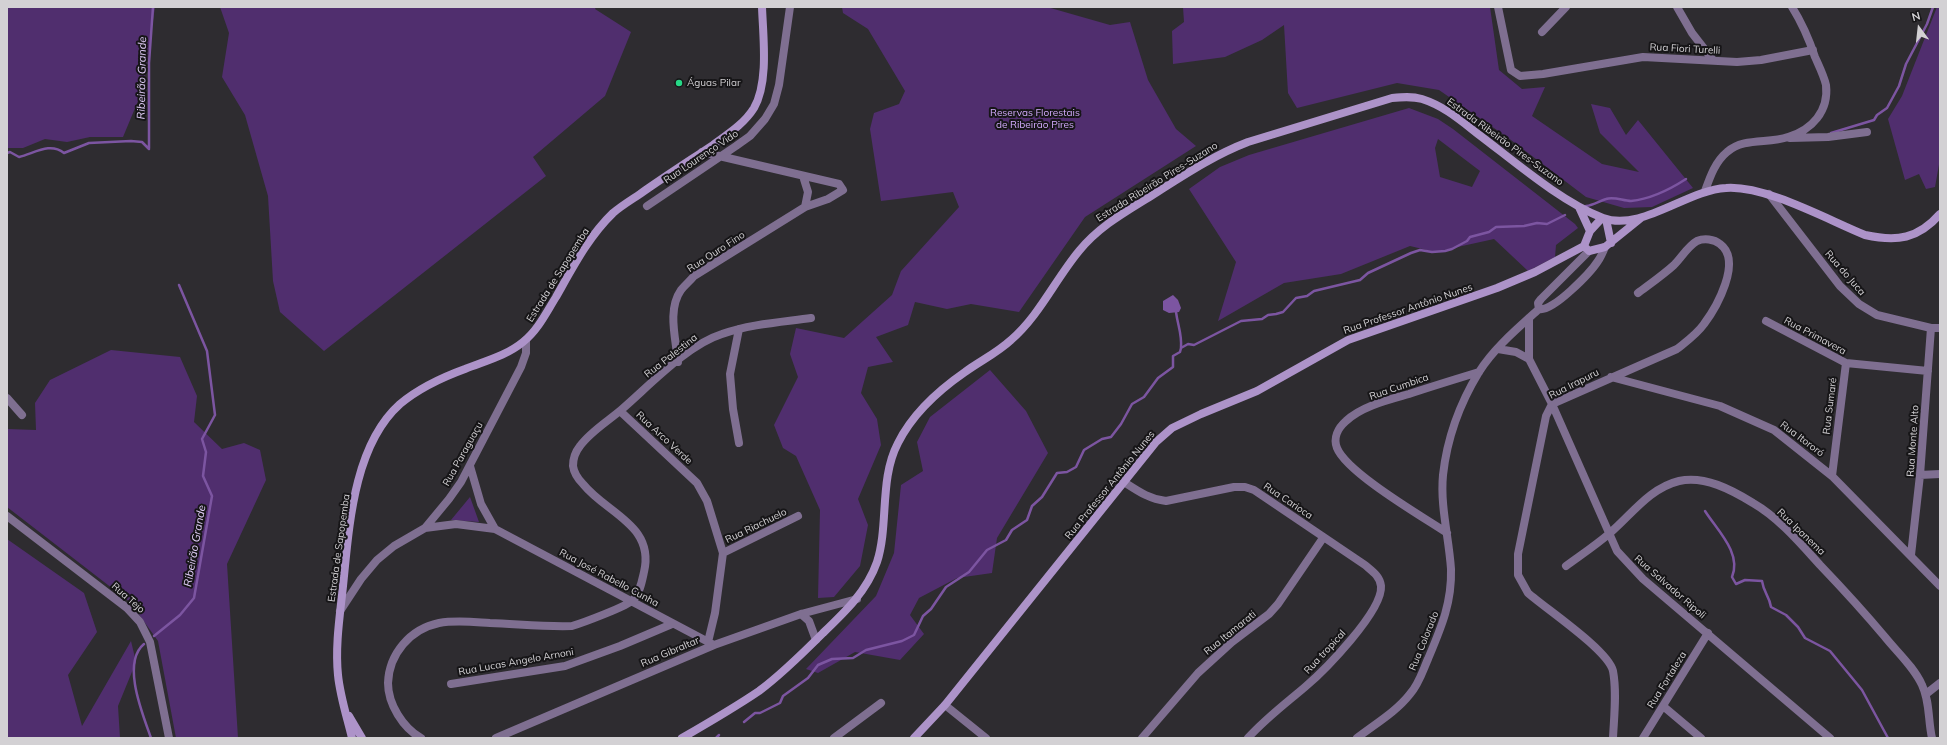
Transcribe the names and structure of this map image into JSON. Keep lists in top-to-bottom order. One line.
{"streets":{"main road":["Estrada Ribeirão Pires-Suzano","Estrada de Sapopemba","Rua Professor Antônio Nunes"],"street":["Rua Fiori Turelli","Rua Lourenço Vido","Rua Ouro Fino","Rua do Juca","Rua Primavera","Rua Palestina","Rua Irapuru","Rua Cumbica","Rua Sumaré","Rua Arco Verde","Rua Itororó","Rua Monte Alto","Rua Paraguaçu","Rua Carioca","Rua Riachuelo","Rua Ipanema","Rua José Rabello Cunha","Rua Salvador Ripoli","Rua Tejo","Rua Itamarati","Rua Colorado","Rua Gibraltar","Rua tropical","Rua Lucas Angelo Arnoni","Rua Fortaleza"]},"crossings":[["Estrada Ribeirão Pires-Suzano","Rua Gibraltar"],["Rua Lourenço Vido","Rua Ouro Fino"],["Rua Ouro Fino","Estrada de Sapopemba"],["Rua Ouro Fino","Rua Palestina"],["Rua do Juca","Rua Monte Alto"],["Estrada de Sapopemba","Rua Paraguaçu"],["Rua Professor Antônio Nunes","Rua Carioca"],["Rua Primavera","Rua Sumaré"],["Rua Primavera","Rua Monte Alto"],["Rua Palestina","Rua Arco Verde"],["Rua Irapuru","Rua Itororó"],["Rua Irapuru","Rua Salvador Ripoli"],["Rua Cumbica","Rua Colorado"],["Rua Sumaré","Rua Itororó"],["Rua Arco Verde","Rua Riachuelo"],["Rua Arco Verde","Rua José Rabello Cunha"],["Rua Arco Verde","Rua Gibraltar"],["Rua Itororó","Rua Monte Alto"],["Rua Paraguaçu","Rua José Rabello Cunha"],["Rua Carioca","Rua Itamarati"],["Rua Carioca","Rua tropical"],["Rua Ipanema","Rua Salvador Ripoli"],["Rua José Rabello Cunha","Rua Gibraltar"],["Rua José Rabello Cunha","Rua Lucas Angelo Arnoni"],["Rua Salvador Ripoli","Rua Colorado"],["Rua Salvador Ripoli","Rua Fortaleza"]],"water":["Ribeirão Grande"],"parks":["Reservas Florestais de Ribeirão Pires"],"places":["Águas Pilar"],"north":"top"}
